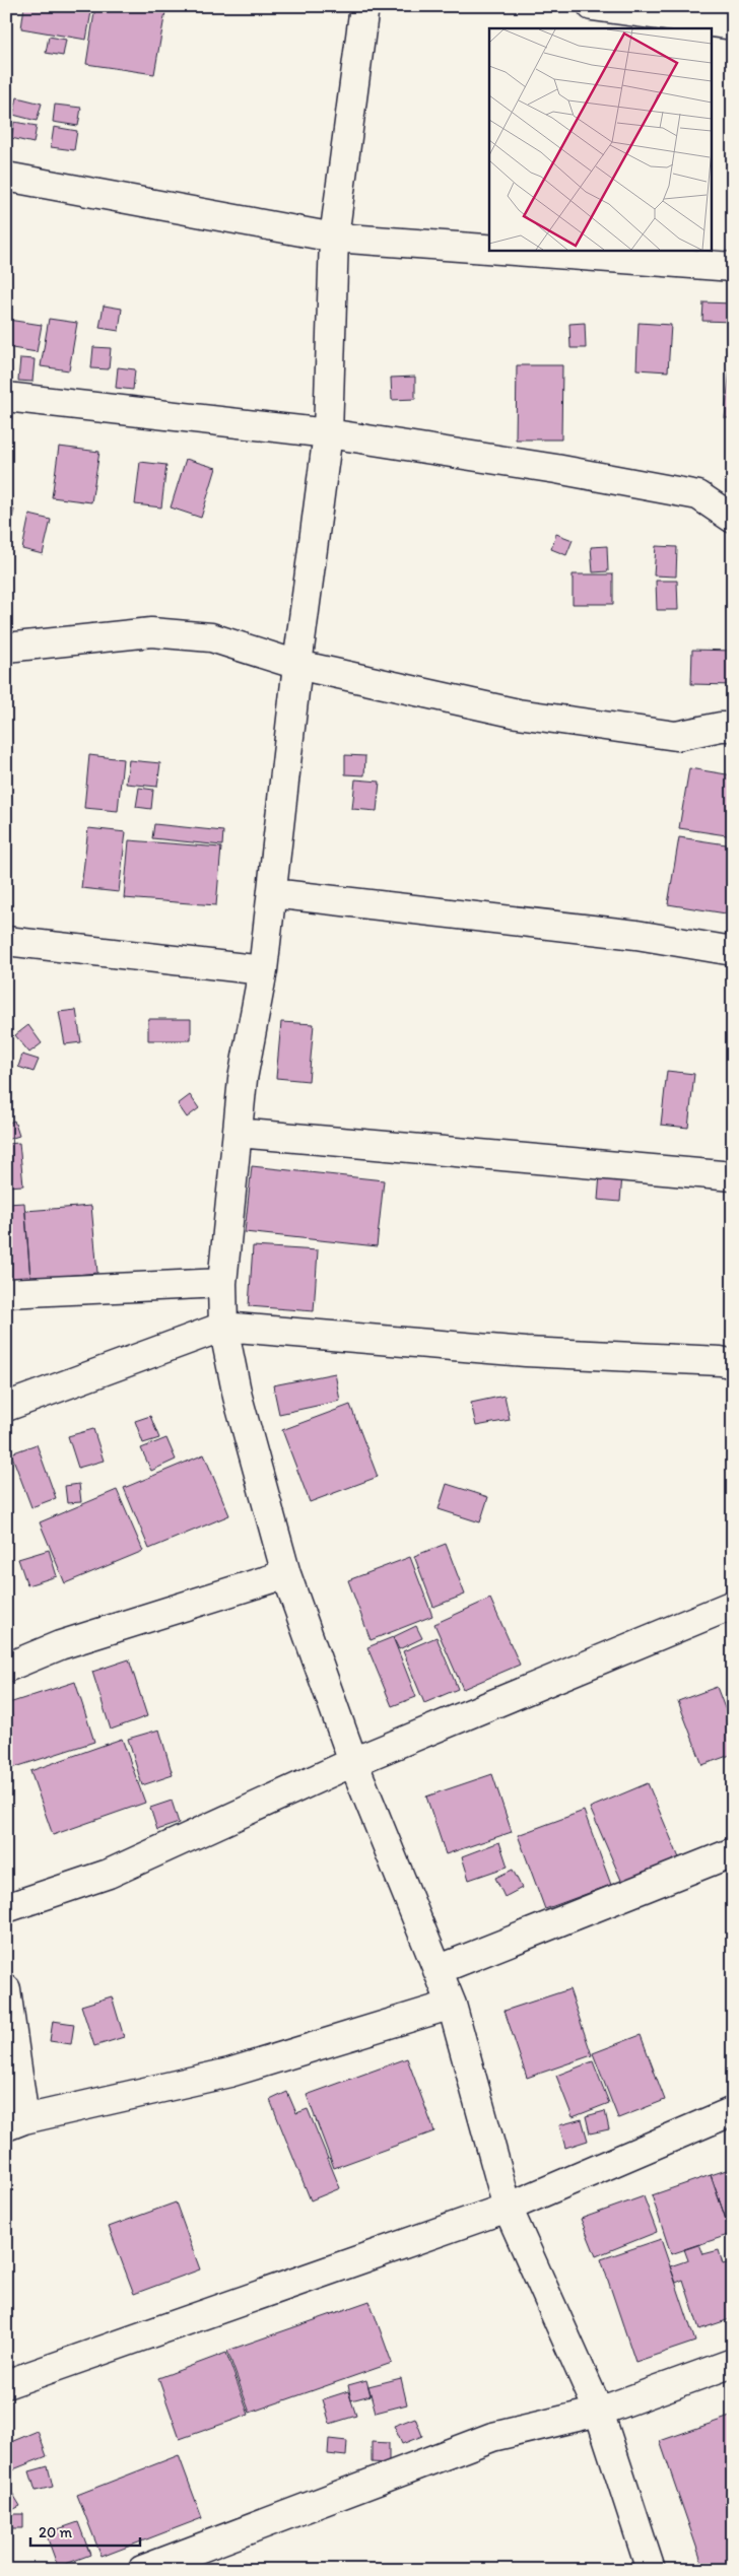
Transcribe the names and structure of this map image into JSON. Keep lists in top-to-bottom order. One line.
{"scale_bar":"20 m"}
